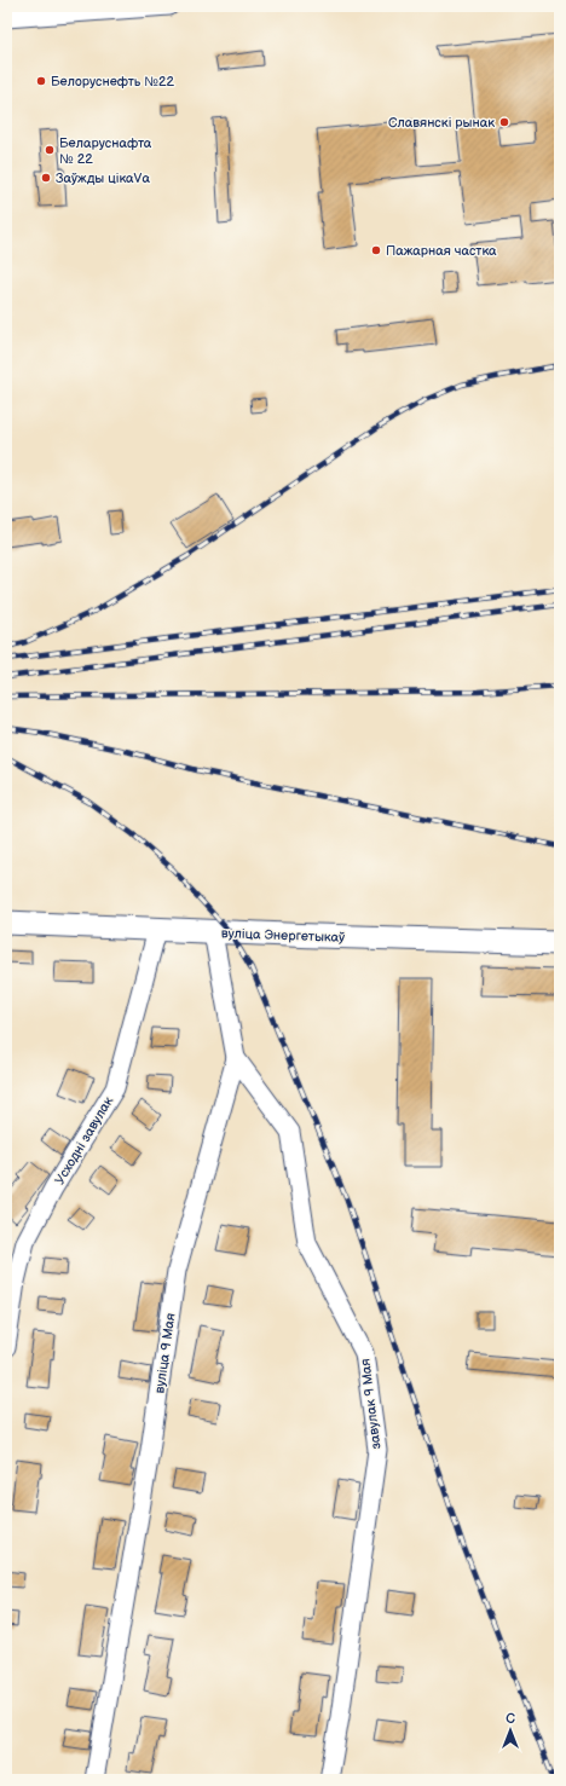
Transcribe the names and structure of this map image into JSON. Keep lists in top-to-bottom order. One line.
{"streets":{"main road":["вуліца Энергетыкаў"],"street":["Усходні завулак","вуліца 9 Мая","завулак 9 Мая"]},"crossings":[["вуліца Энергетыкаў","Усходні завулак"],["вуліца Энергетыкаў","вуліца 9 Мая"],["вуліца 9 Мая","завулак 9 Мая"]],"places":["Белоруснефть №22","Славянскі рынак","Беларуснафта № 22","Заўжды цікаVа","Пажарная частка"],"north":"top"}
